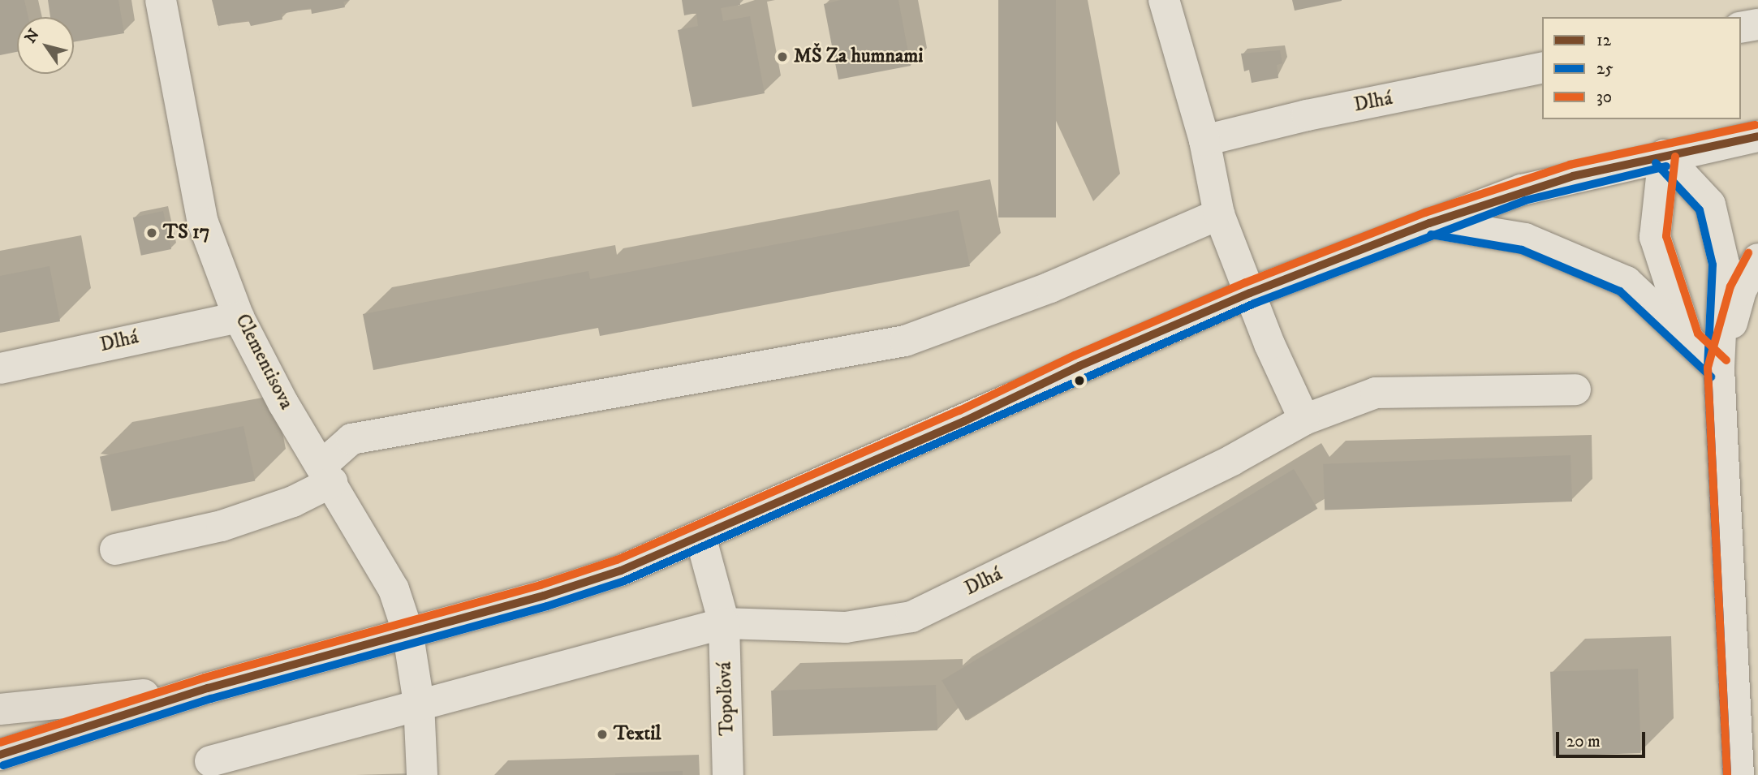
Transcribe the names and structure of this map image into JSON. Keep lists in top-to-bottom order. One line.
{"streets":{"street":["Dlhá","Clementisova","Topoľová"]},"crossings":[["Dlhá","Clementisova"],["Dlhá","Topoľová"]],"places":["MŠ Za humnami","TS 17","Textil"],"lines":["transit line 30","transit line 12","transit line 25"],"legend":["12","25","30"],"scale_bar":"20 m","north":"top left"}
